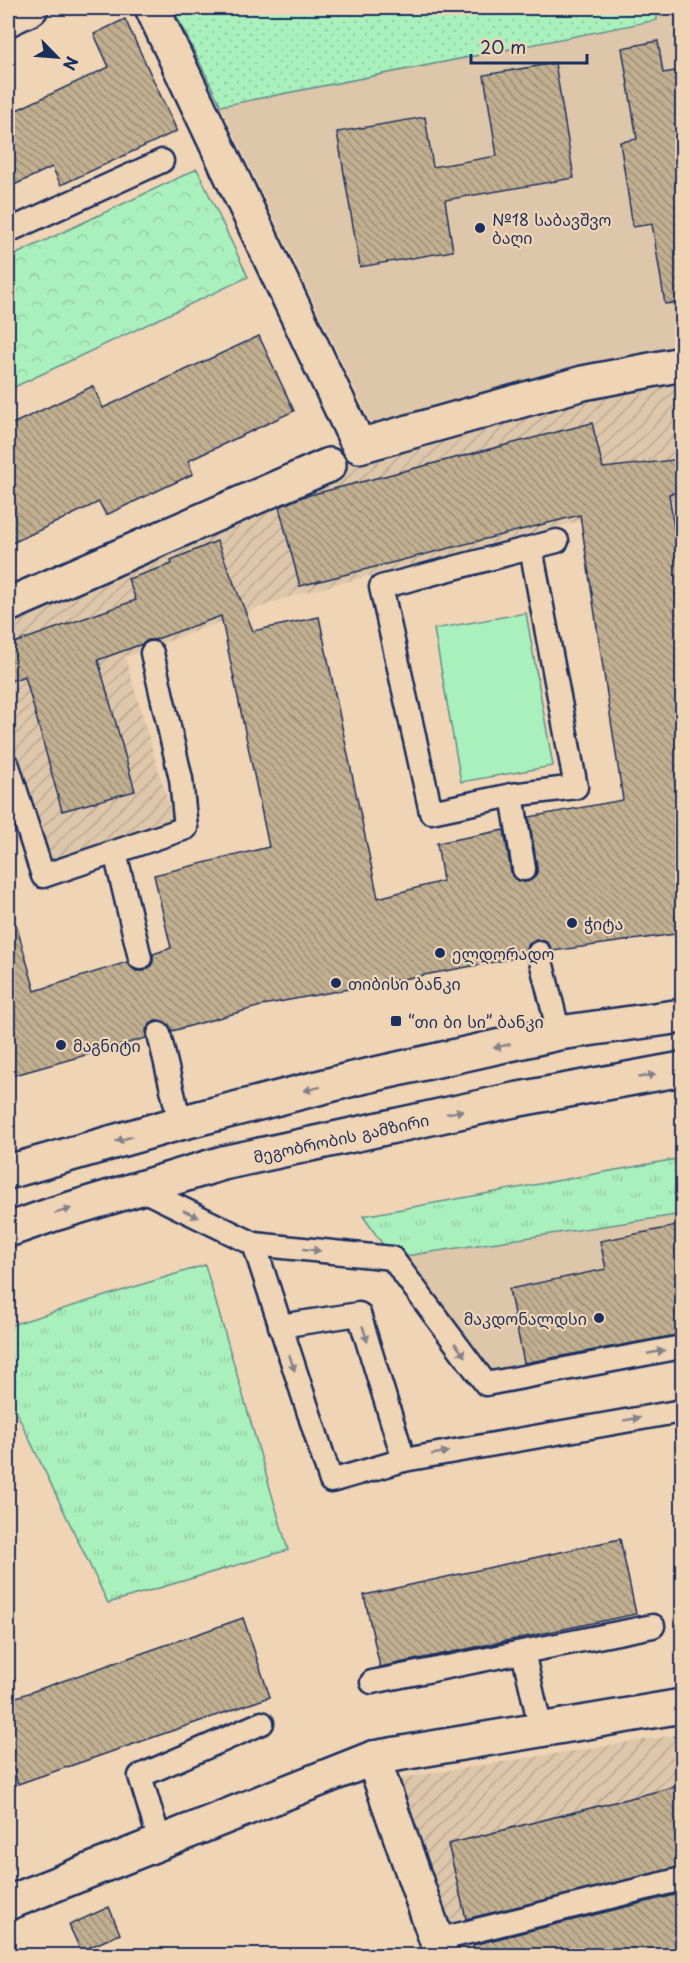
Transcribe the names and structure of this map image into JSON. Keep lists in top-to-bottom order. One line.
{"streets":{"street":["მეგობრობის გამზირი"]},"places":{"other":["№18 საბავშვო ბაღი","ჭიტა","ელდორადო","თიბისი ბანკი","მაგნიტი","მაკდონალდსი"],"transit":["“თი ბი სი” ბანკი"]},"scale_bar":"20 m","north":"bottom right"}
